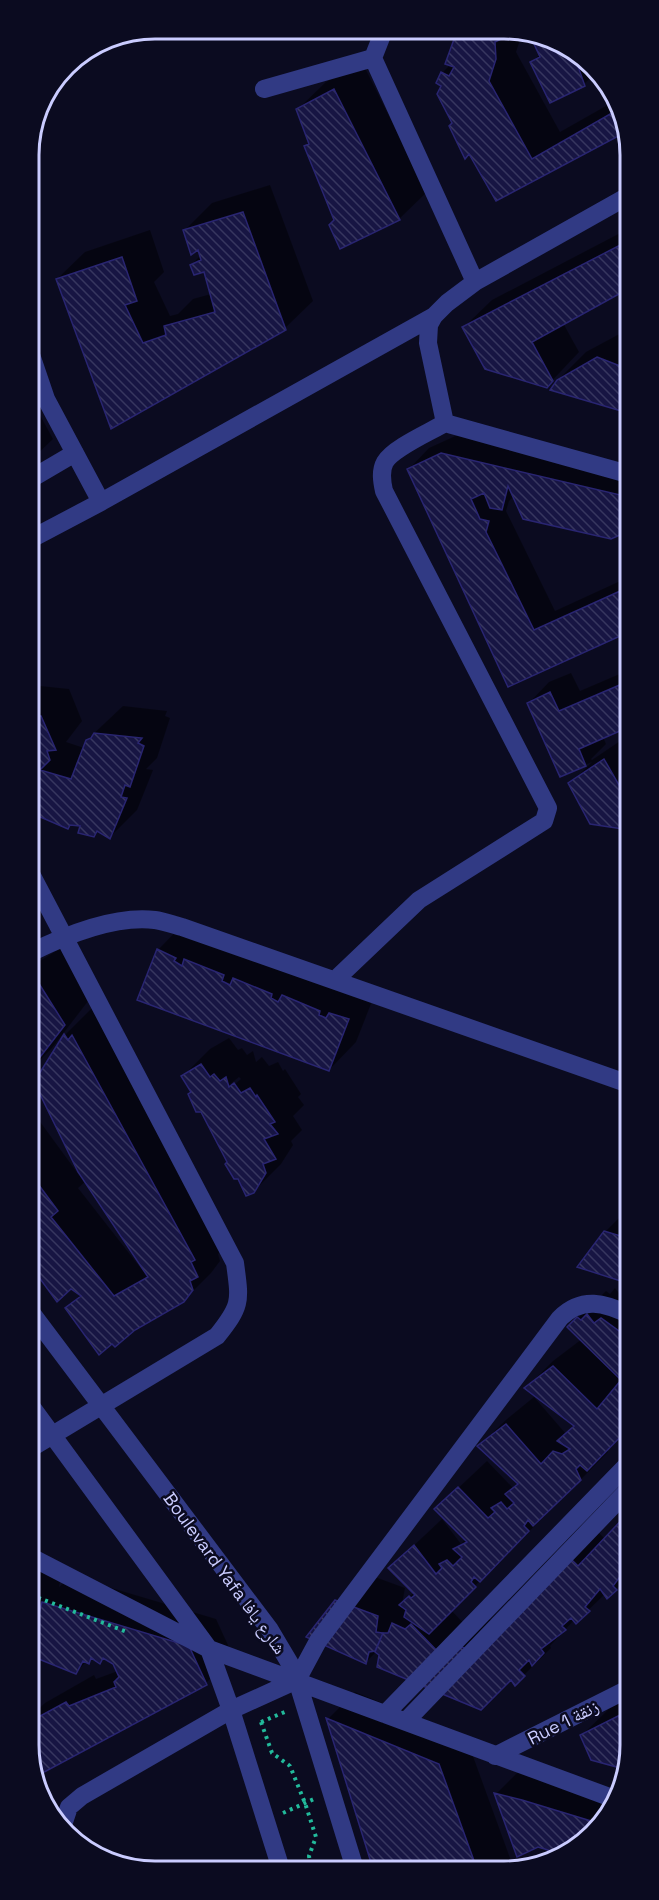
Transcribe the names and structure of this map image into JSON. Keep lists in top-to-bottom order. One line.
{"streets":{"street":["Boulevard Yafa شارع يافا","Rue 1 زنقة"]}}
